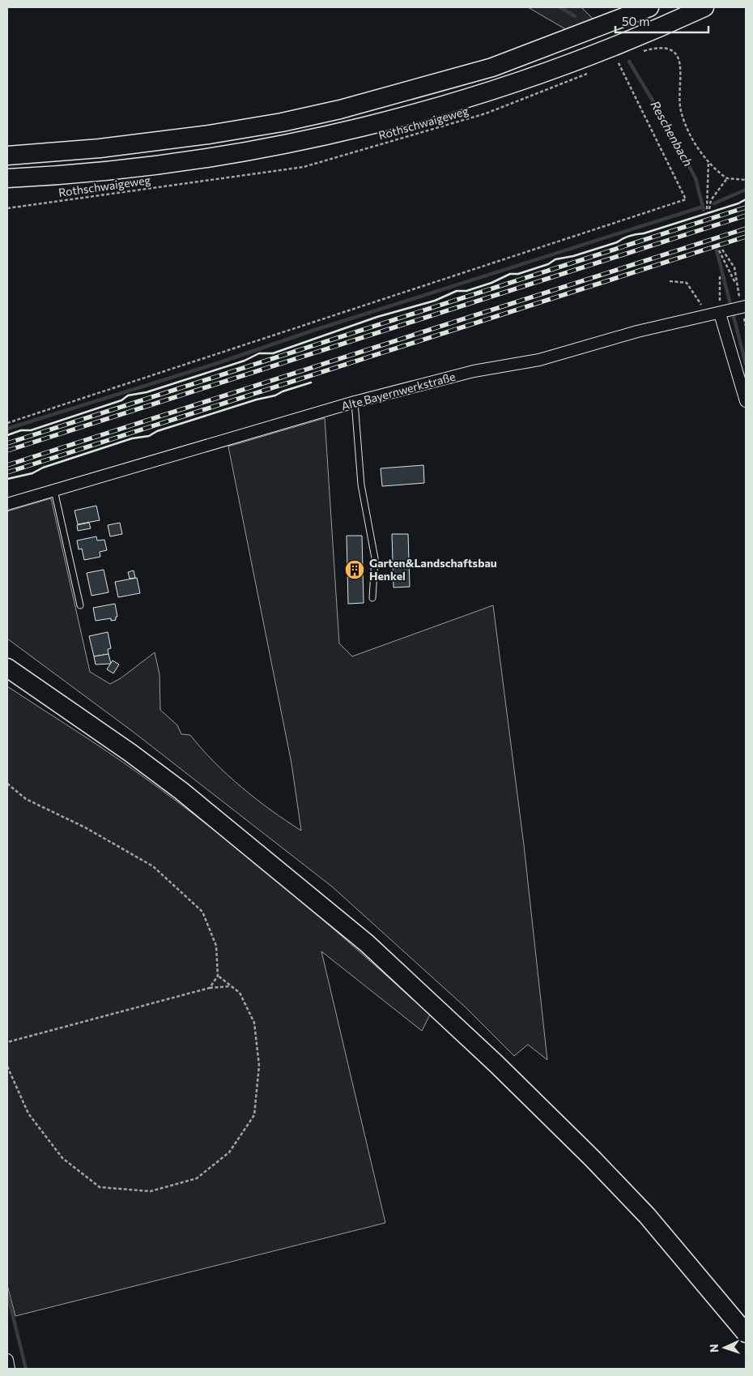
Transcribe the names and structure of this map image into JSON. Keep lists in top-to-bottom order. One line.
{"streets":{"street":["Alte Bayernwerkstraße"],"path":["Rothschwaigeweg"]},"water":["Reschenbach"],"places":{"building":["Garten&Landschaftsbau Henkel"]},"scale_bar":"50 m","north":"left"}
